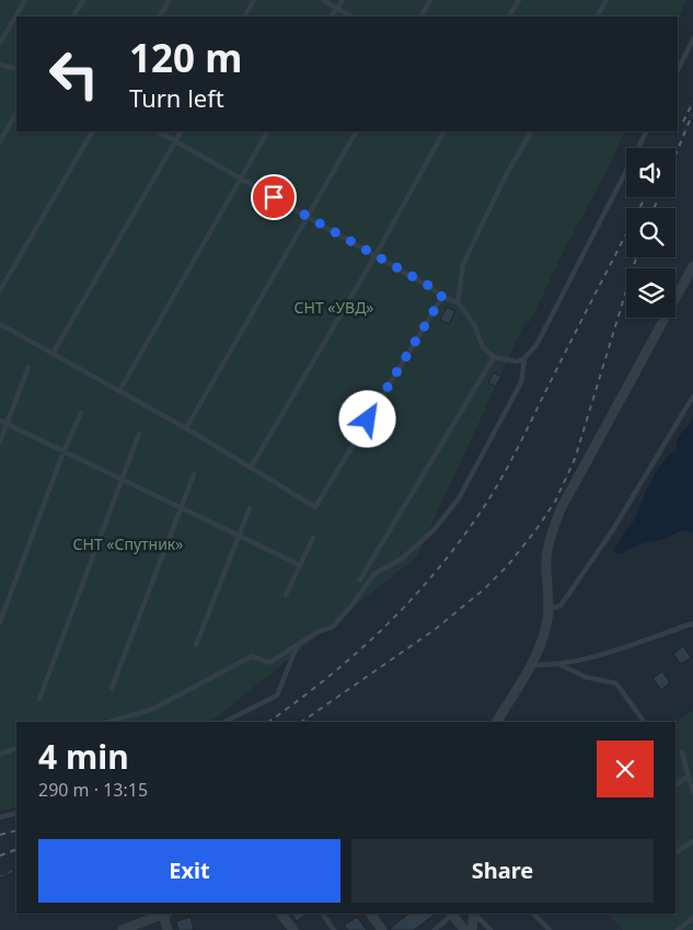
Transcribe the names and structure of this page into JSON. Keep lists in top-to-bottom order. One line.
{"parks":["СНТ «УВД»","СНТ «Спутник»"],"page":{"turn":["120 m","Turn left"],"heading":["4 min","290 m · 13:15"],"buttons":["Exit","Share"]}}
